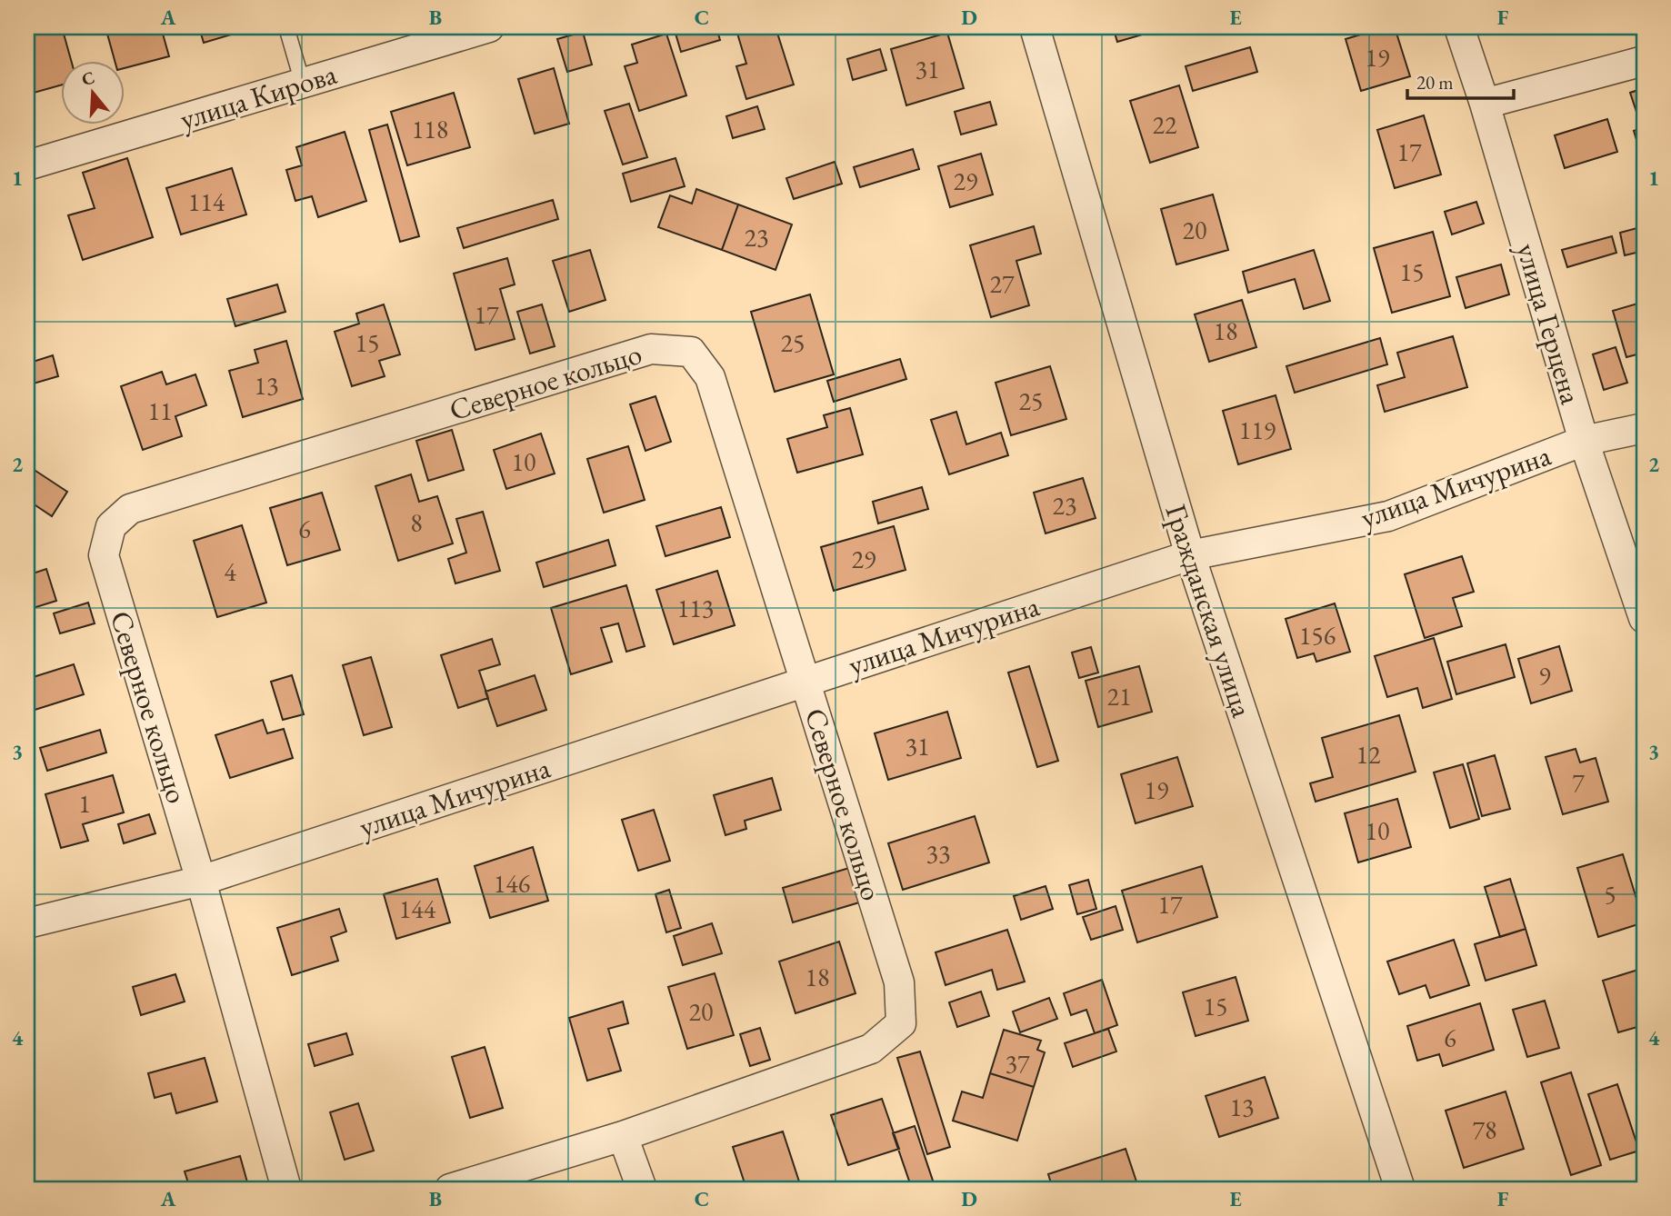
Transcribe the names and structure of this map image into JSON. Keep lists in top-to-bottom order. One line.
{"streets":{"street":["улица Кирова","улица Герцена","Северное кольцо","улица Мичурина","Гражданская улица"]},"crossings":[["улица Герцена","улица Мичурина"],["Северное кольцо","улица Мичурина"],["улица Мичурина","Гражданская улица"]],"house_numbers":["19","31","22","118","17","29","114","20","23","15","27","17","18","15","25","13","25","11","119","10","23","8","6","29","4","113","156","9","21","31","12","7","19","1","10","33","146","5","17","144","18","15","20","6","37","13","78"],"scale_bar":"20 m","north":"top","grid":{"columns":["A","B","C","D","E","F"],"rows":["1","2","3","4"]}}
